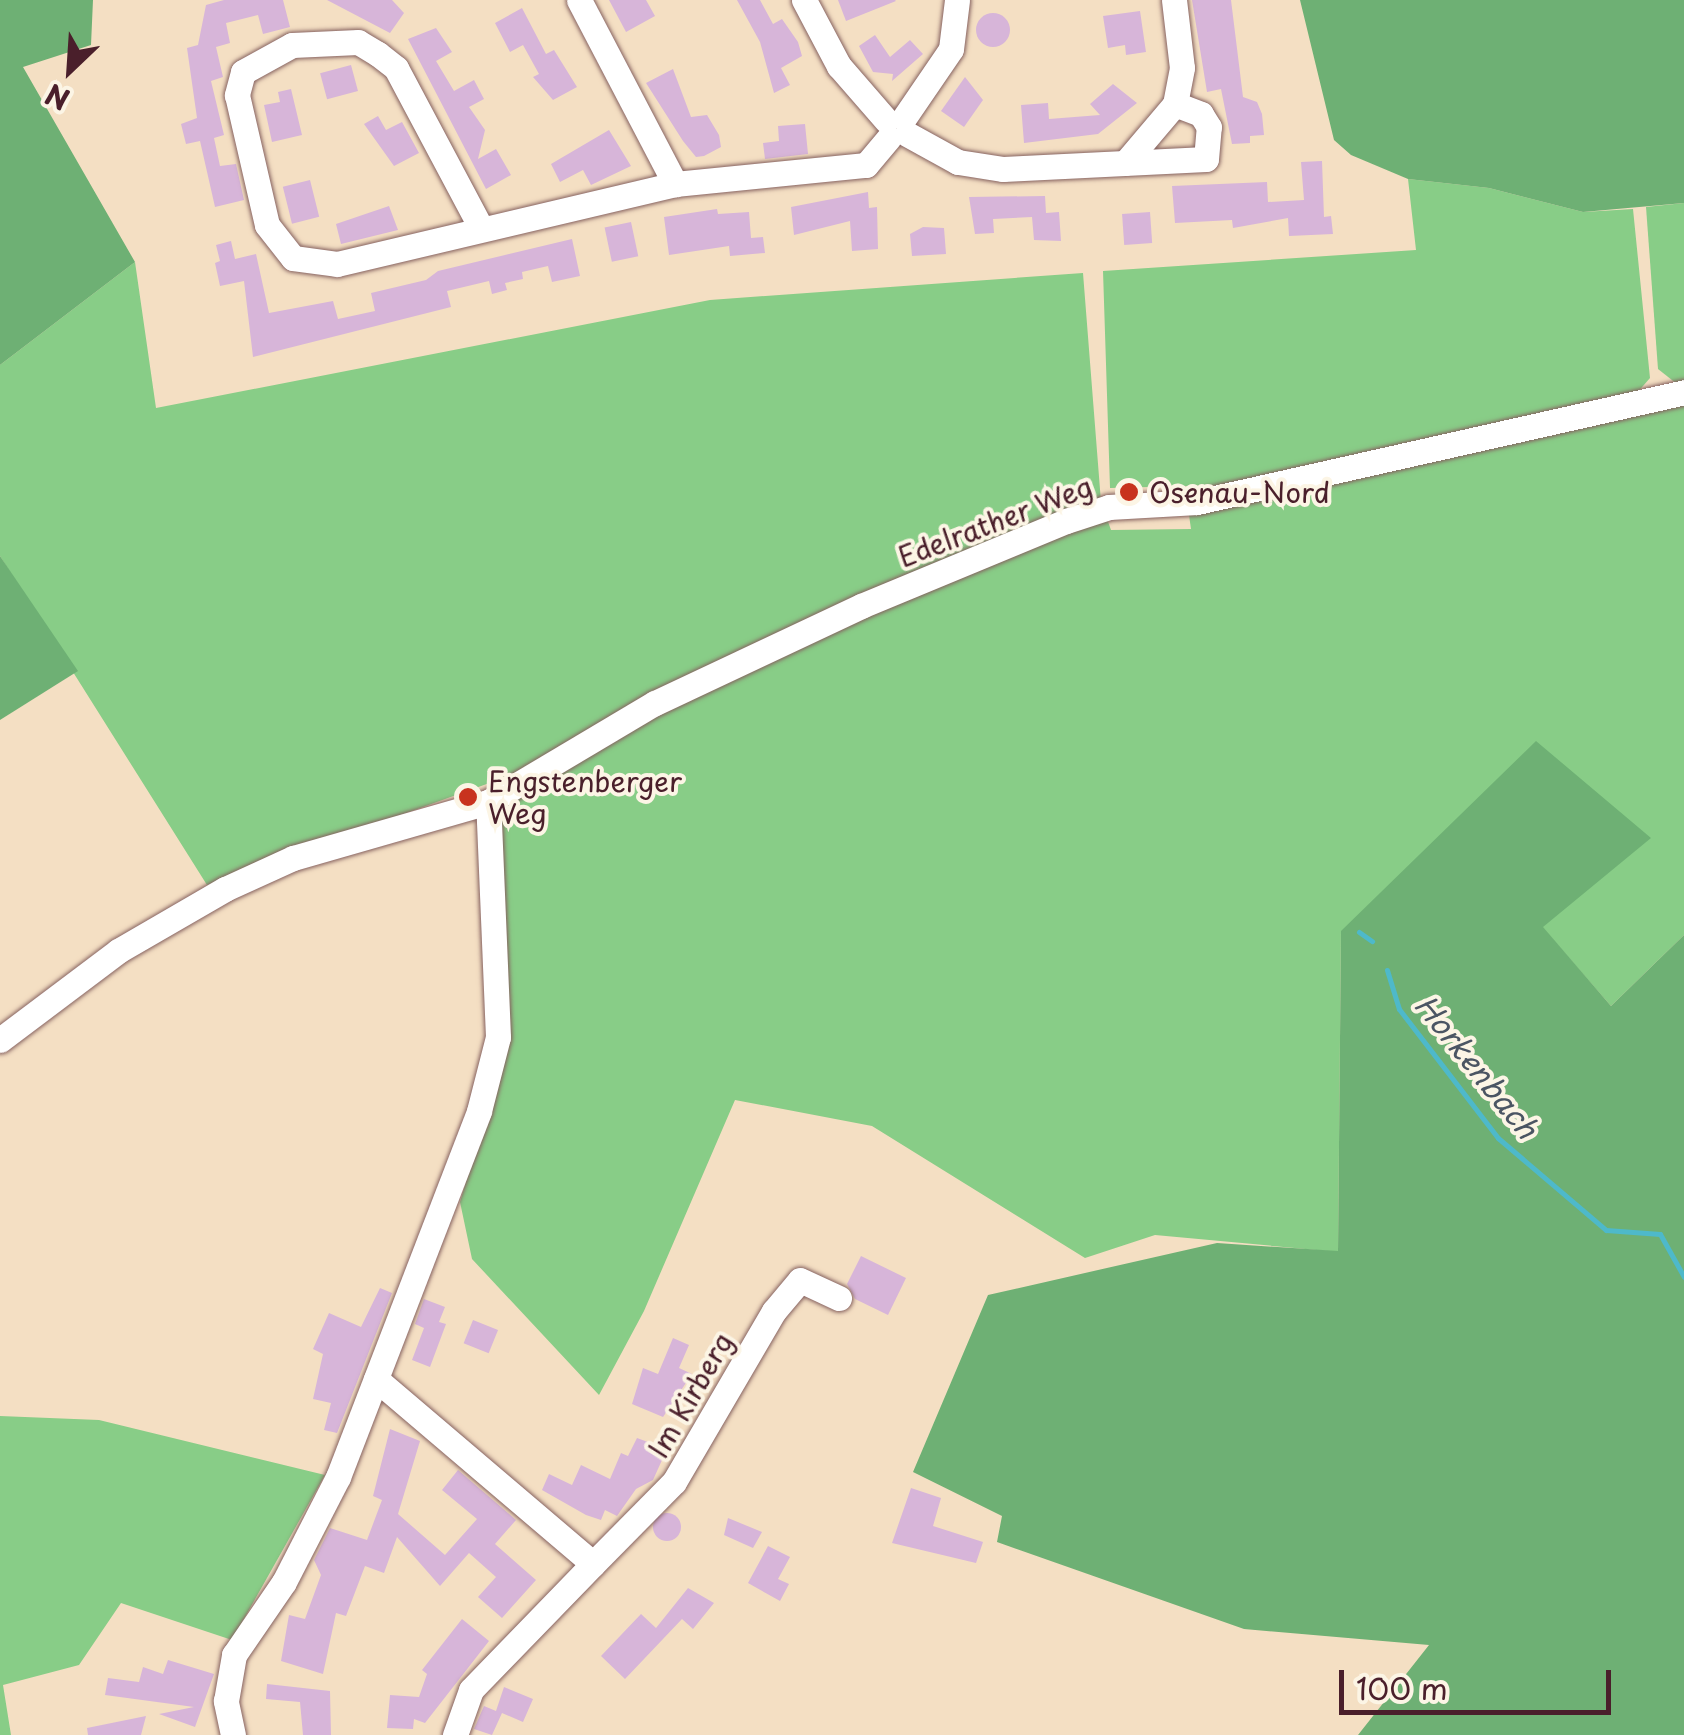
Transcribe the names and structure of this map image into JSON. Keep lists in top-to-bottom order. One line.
{"streets":{"street":["Edelrather Weg","Im Kirberg"]},"water":["Horkenbach"],"places":["Osenau-Nord","Engstenberger Weg"],"scale_bar":"100 m","north":"bottom left"}
